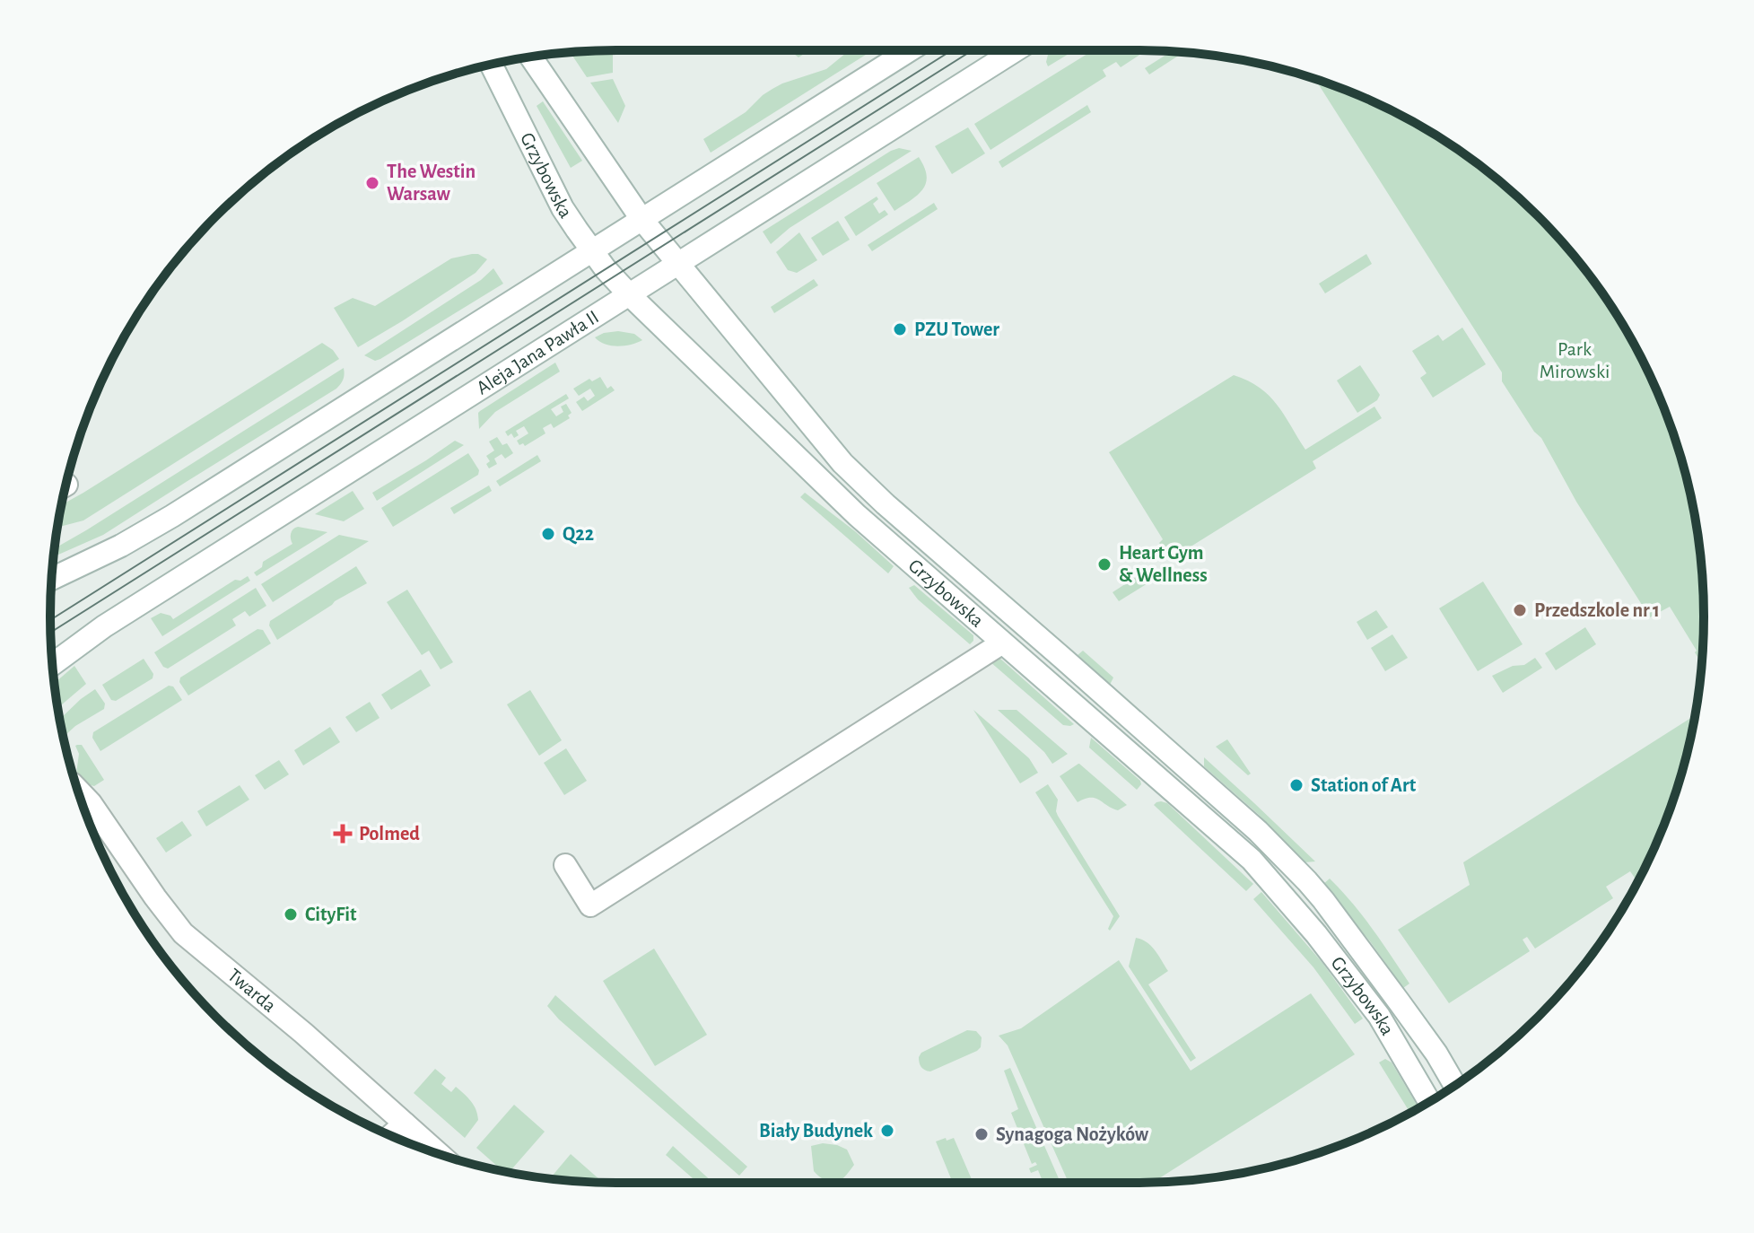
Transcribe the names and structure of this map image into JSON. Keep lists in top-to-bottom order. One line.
{"streets":{"street":["Grzybowska","Aleja Jana Pawła II","Twarda"]},"crossings":[["Grzybowska","Aleja Jana Pawła II"]],"parks":["Park Mirowski"],"places":{"other":["The Westin Warsaw","PZU Tower","Q22","Heart Gym & Wellness","Przedszkole nr 1","Station of Art","CityFit","Biały Budynek","Synagoga Nożyków"],"health":["Polmed"]}}
